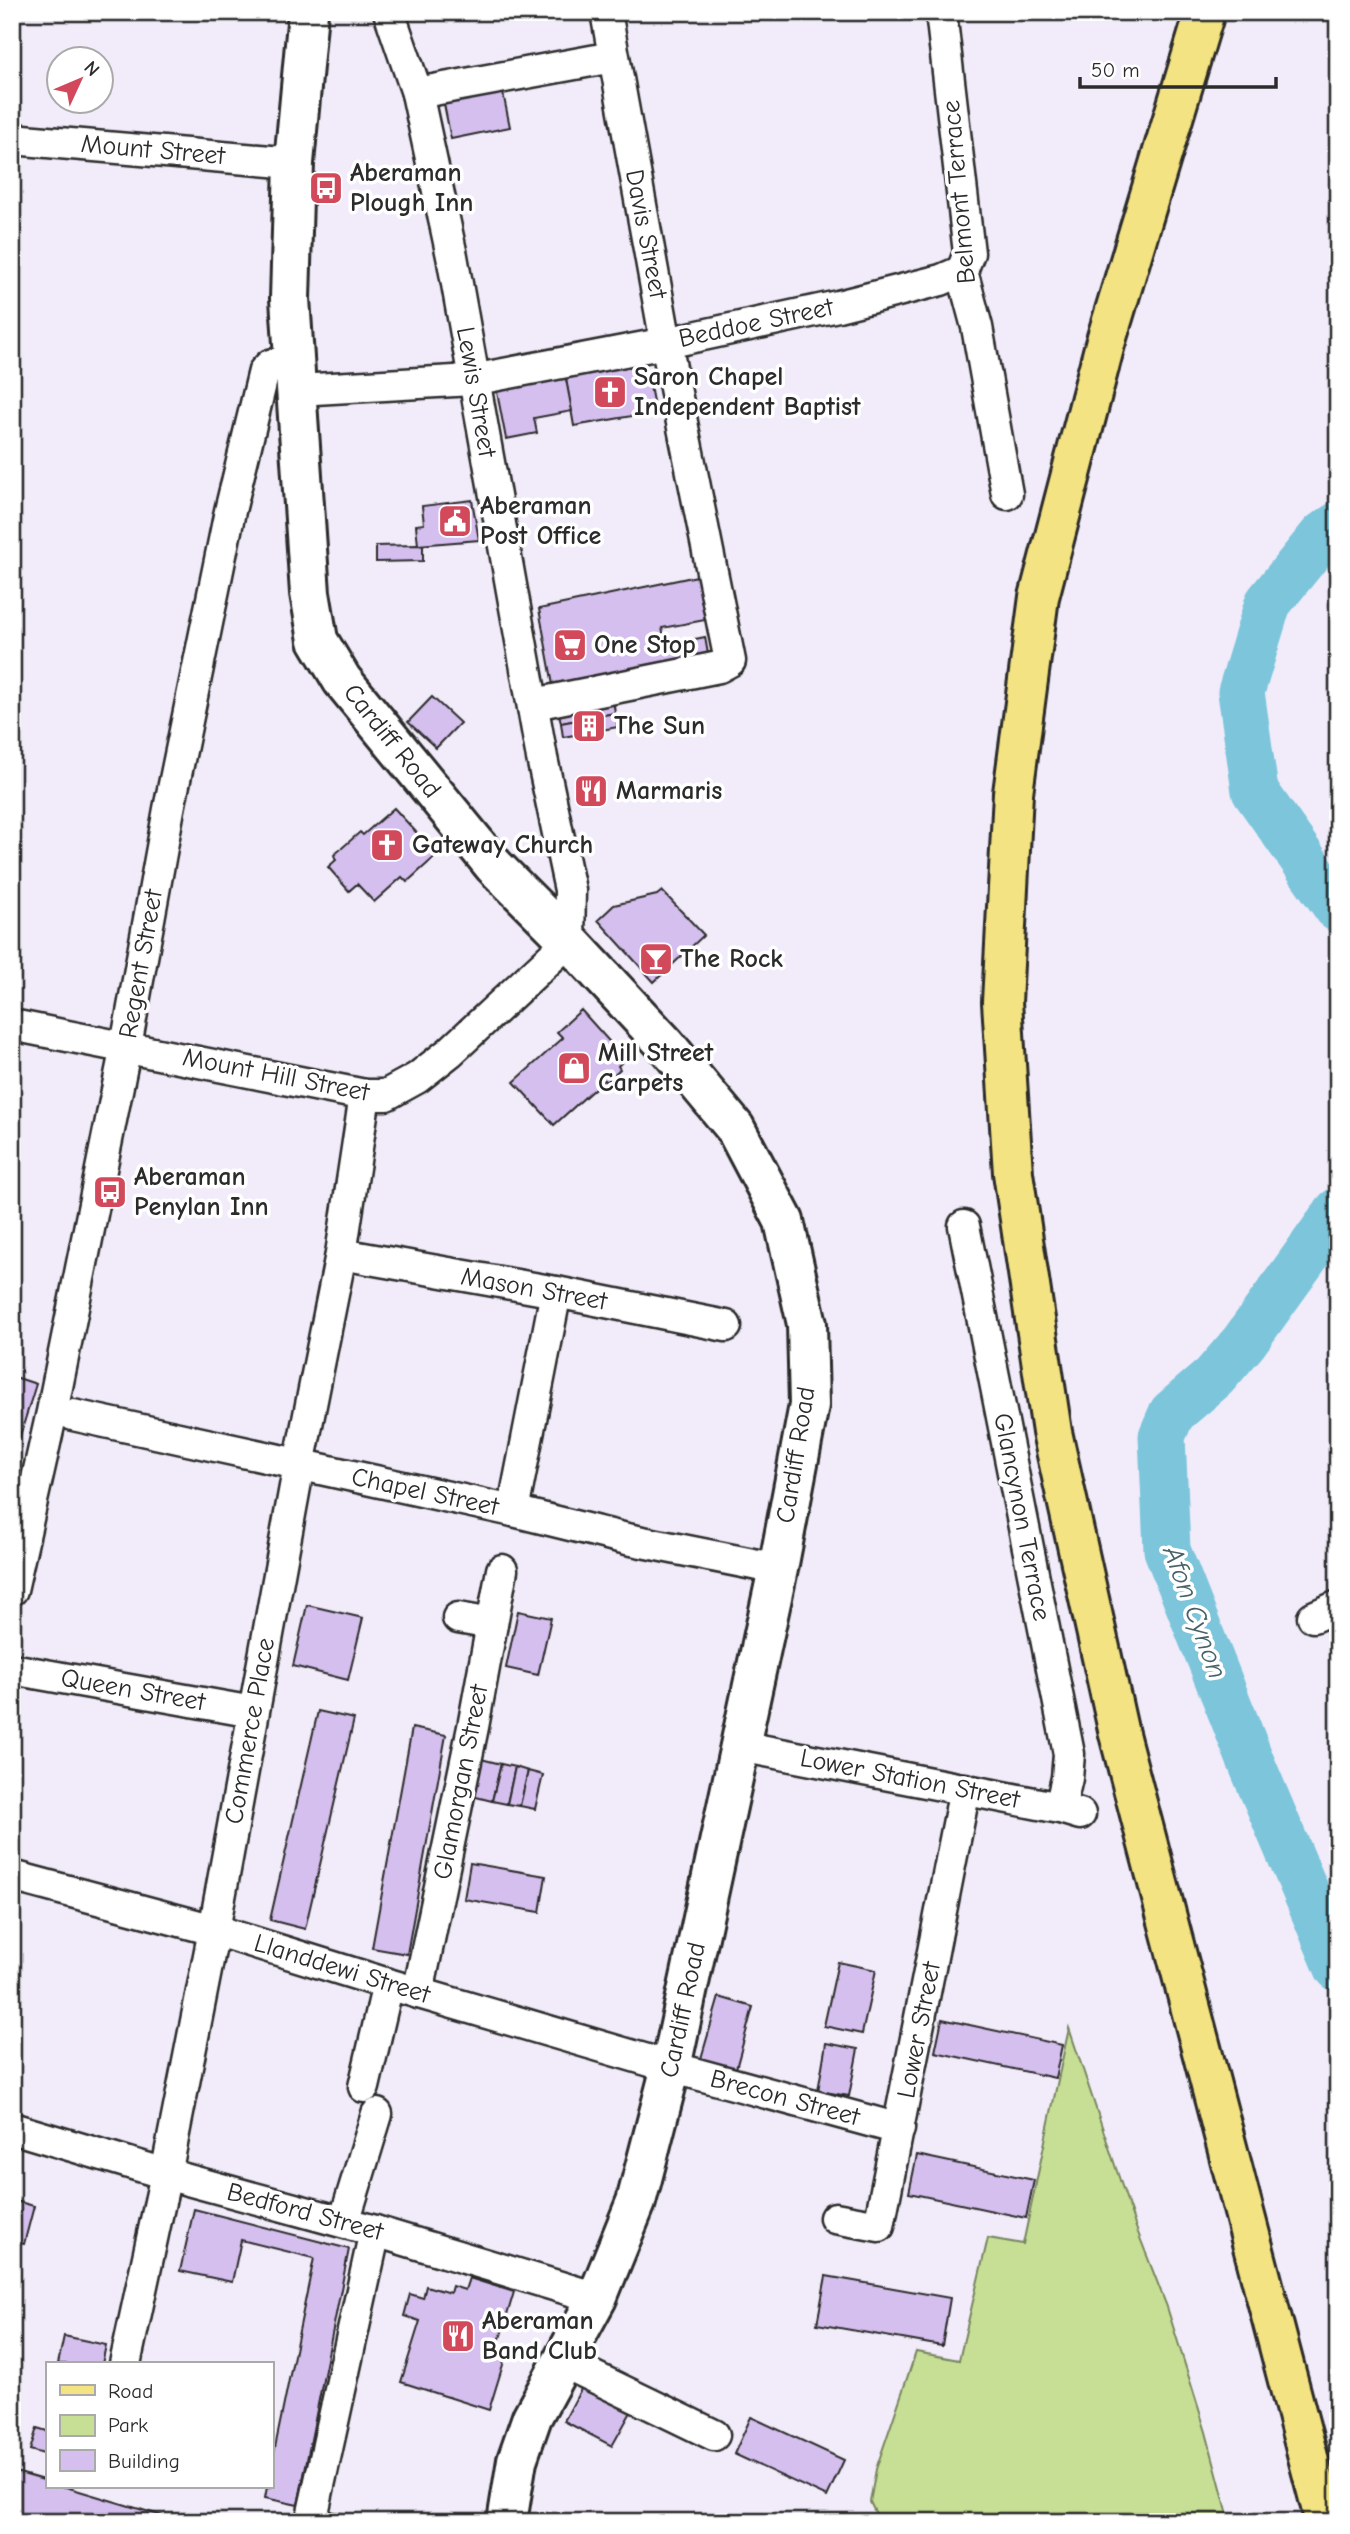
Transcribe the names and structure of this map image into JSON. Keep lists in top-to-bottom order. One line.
{"streets":{"main road":["Cardiff Road"],"street":["Mount Street","Belmont Terrace","Davis Street","Beddoe Street","Lewis Street","Regent Street","Mount Hill Street","Mason Street","Chapel Street","Glancynon Terrace","Queen Street","Commerce Place","Lower Station Street","Glamorgan Street","Llanddewi Street","Lower Street","Brecon Street","Bedford Street"]},"crossings":[["Mount Street","Cardiff Road"],["Belmont Terrace","Beddoe Street"],["Davis Street","Beddoe Street"],["Davis Street","Lewis Street"],["Beddoe Street","Lewis Street"],["Beddoe Street","Cardiff Road"],["Beddoe Street","Regent Street"],["Lewis Street","Cardiff Road"],["Lewis Street","Mount Hill Street"],["Cardiff Road","Regent Street"],["Cardiff Road","Mount Hill Street"],["Cardiff Road","Chapel Street"],["Cardiff Road","Lower Station Street"],["Cardiff Road","Llanddewi Street"],["Cardiff Road","Brecon Street"],["Cardiff Road","Bedford Street"],["Regent Street","Mount Hill Street"],["Mount Hill Street","Commerce Place"],["Mason Street","Commerce Place"],["Chapel Street","Commerce Place"],["Glancynon Terrace","Lower Station Street"],["Queen Street","Commerce Place"],["Commerce Place","Llanddewi Street"],["Commerce Place","Bedford Street"],["Lower Station Street","Lower Street"],["Glamorgan Street","Llanddewi Street"],["Llanddewi Street","Brecon Street"],["Lower Street","Brecon Street"]],"water":["Afon Cynon"],"places":{"bus stop":["Aberaman Plough Inn","Aberaman Penylan Inn"],"church":["Saron Chapel Independent Baptist","Gateway Church"],"public building":["Aberaman Post Office"],"supermarket":["One Stop"],"building":["The Sun"],"restaurant":["Marmaris","Aberaman Band Club"],"bar":["The Rock"],"shop":["Mill Street Carpets"]},"legend":["Road","Park","Building"],"scale_bar":"50 m","north":"top right"}
